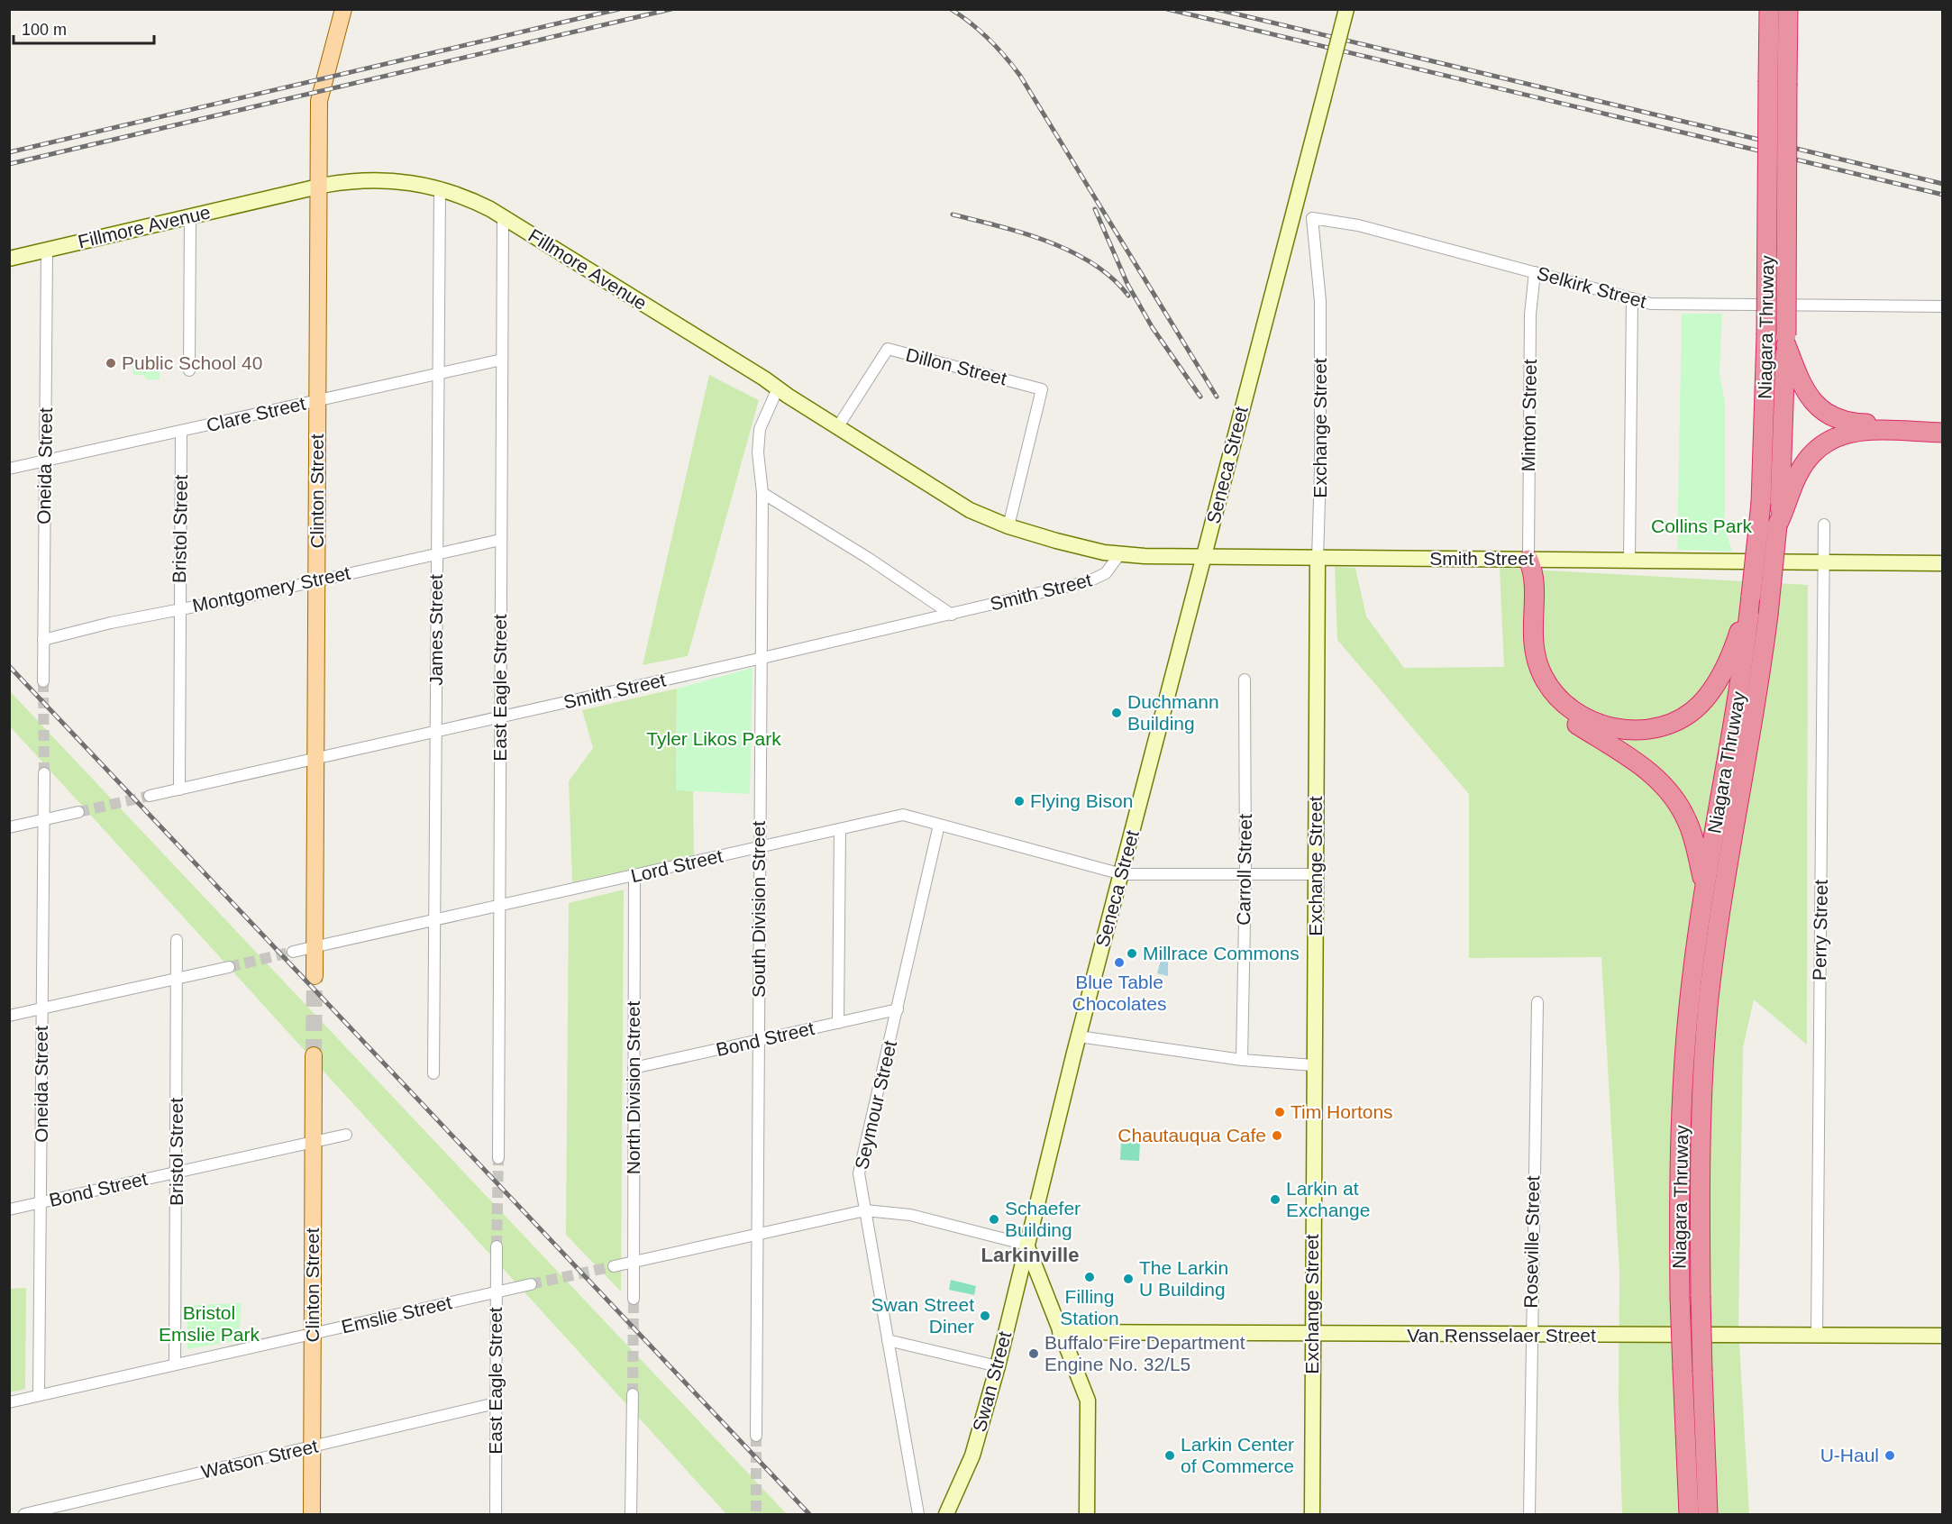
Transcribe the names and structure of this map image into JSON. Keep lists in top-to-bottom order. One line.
{"streets":{"highway":["Niagara Thruway"],"main road":["Clinton Street"],"street":["Fillmore Avenue","Selkirk Street","Dillon Street","Clare Street","Minton Street","Exchange Street","Seneca Street","Oneida Street","Bristol Street","Smith Street","Montgomery Street","James Street","East Eagle Street","Lord Street","Carroll Street","South Division Street","Perry Street","Bond Street","North Division Street","Seymour Street","Roseville Street","Emslie Street","Van Rensselaer Street","Swan Street","Watson Street"]},"crossings":[["Fillmore Avenue","Dillon Street"],["Fillmore Avenue","Oneida Street"],["Fillmore Avenue","Clinton Street"],["Fillmore Avenue","Smith Street"],["Fillmore Avenue","James Street"],["Fillmore Avenue","East Eagle Street"],["Fillmore Avenue","South Division Street"],["Selkirk Street","Minton Street"],["Selkirk Street","Exchange Street"],["Clare Street","Oneida Street"],["Clare Street","Clinton Street"],["Clare Street","Bristol Street"],["Clare Street","James Street"],["Clare Street","East Eagle Street"],["Minton Street","Smith Street"],["Exchange Street","Smith Street"],["Exchange Street","Lord Street"],["Exchange Street","Van Rensselaer Street"],["Seneca Street","Smith Street"],["Seneca Street","Lord Street"],["Seneca Street","Swan Street"],["Oneida Street","Montgomery Street"],["Oneida Street","Bond Street"],["Oneida Street","Emslie Street"],["Clinton Street","Smith Street"],["Clinton Street","Montgomery Street"],["Clinton Street","Lord Street"],["Clinton Street","Bond Street"],["Clinton Street","Emslie Street"],["Clinton Street","Watson Street"],["Bristol Street","Smith Street"],["Bristol Street","Montgomery Street"],["Bristol Street","Bond Street"],["Bristol Street","Emslie Street"],["Smith Street","James Street"],["Smith Street","East Eagle Street"],["Smith Street","South Division Street"],["Smith Street","Perry Street"],["Montgomery Street","James Street"],["Montgomery Street","East Eagle Street"],["James Street","Lord Street"],["East Eagle Street","Lord Street"],["East Eagle Street","Emslie Street"],["East Eagle Street","Watson Street"],["Lord Street","Carroll Street"],["Lord Street","South Division Street"],["Lord Street","North Division Street"],["Lord Street","Seymour Street"],["South Division Street","Bond Street"],["Perry Street","Van Rensselaer Street"],["Bond Street","North Division Street"],["Bond Street","Seymour Street"],["Roseville Street","Van Rensselaer Street"]],"districts":["Larkinville"],"parks":["Collins Park","Tyler Likos Park","Bristol Emslie Park"],"places":["Public School 40","Duchmann Building","Flying Bison","Millrace Commons","Blue Table Chocolates","Tim Hortons","Chautauqua Cafe","Larkin at Exchange","Schaefer Building","Filling Station","The Larkin U Building","Swan Street Diner","Buffalo Fire Department Engine No. 32/L5","Larkin Center of Commerce","U-Haul"],"scale_bar":"100 m"}
